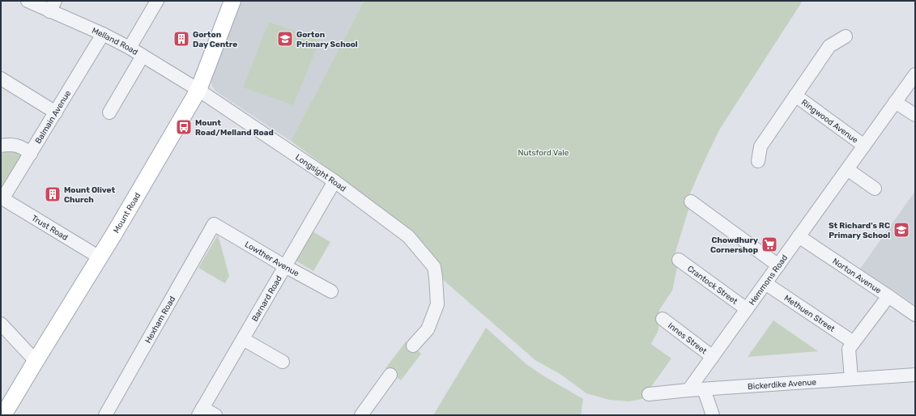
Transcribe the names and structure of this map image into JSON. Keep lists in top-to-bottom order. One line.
{"streets":{"main road":["Mount Road"],"street":["Melland Road","Balmain Avenue","Ringwood Avenue","Longsight Road","Trust Road","Lowther Avenue","Norton Avenue","Hemmons Road","Crantock Street","Barnard Road","Methuen Street","Hexham Road","Innes Street","Bickerdike Avenue"]},"crossings":[["Melland Road","Balmain Avenue"],["Melland Road","Longsight Road"],["Melland Road","Mount Road"],["Balmain Avenue","Trust Road"],["Ringwood Avenue","Hemmons Road"],["Longsight Road","Mount Road"],["Longsight Road","Barnard Road"],["Mount Road","Trust Road"],["Lowther Avenue","Barnard Road"],["Lowther Avenue","Hexham Road"],["Norton Avenue","Hemmons Road"],["Hemmons Road","Crantock Street"],["Hemmons Road","Methuen Street"],["Hemmons Road","Innes Street"],["Hemmons Road","Bickerdike Avenue"]],"parks":["Nutsford Vale"],"places":{"building":["Gorton Day Centre","Mount Olivet Church"],"school or university":["Gorton Primary School","St Richard's RC Primary School"],"bus stop":["Mount Road/Melland Road"],"supermarket":["Chowdhury Cornershop"]}}
